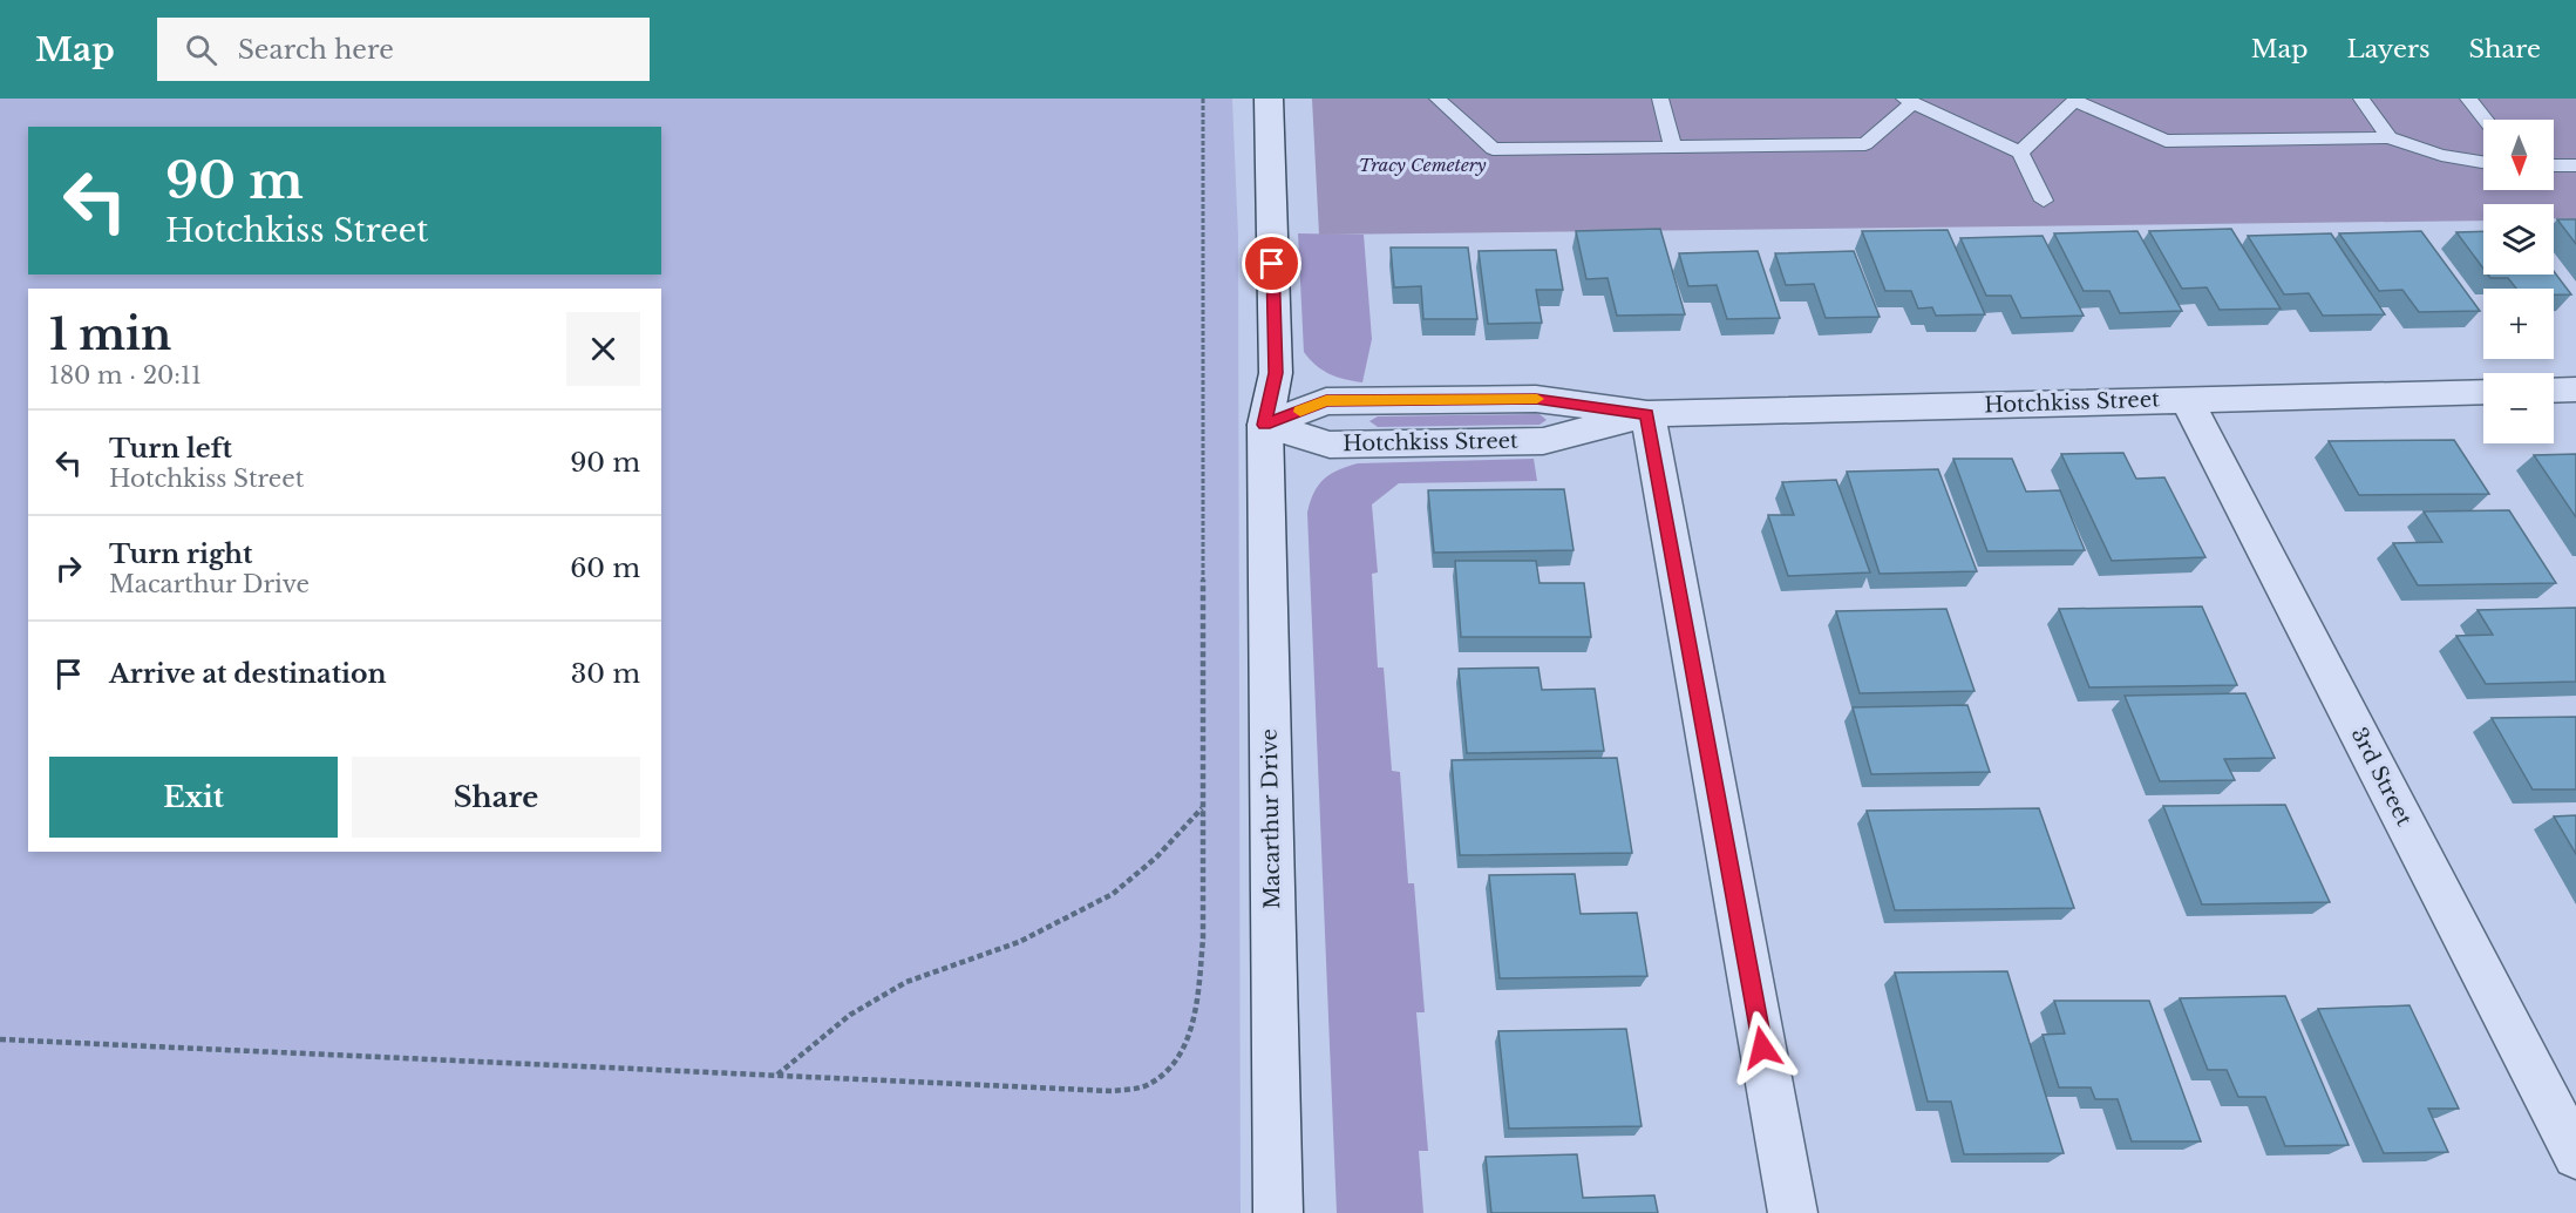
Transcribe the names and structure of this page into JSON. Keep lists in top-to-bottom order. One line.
{"streets":{"street":["Hotchkiss Street","3rd Street","Macarthur Drive"]},"crossings":[["Hotchkiss Street","3rd Street"],["Hotchkiss Street","Macarthur Drive"]],"parks":["Tracy Cemetery"],"north":"bottom","page":{"header":"Map","search":"Search here","nav":["Map","Layers","Share"],"map_buttons":["+","−"],"turn":["90 m","Hotchkiss Street"],"heading":["1 min","180 m · 20:11"],"list":[{"name":"Turn left","note":"Hotchkiss Street","value":"90 m"},{"name":"Turn right","note":"Macarthur Drive","value":"60 m"},{"name":"Arrive at destination","value":"30 m"}],"buttons":["Exit","Share"]}}
